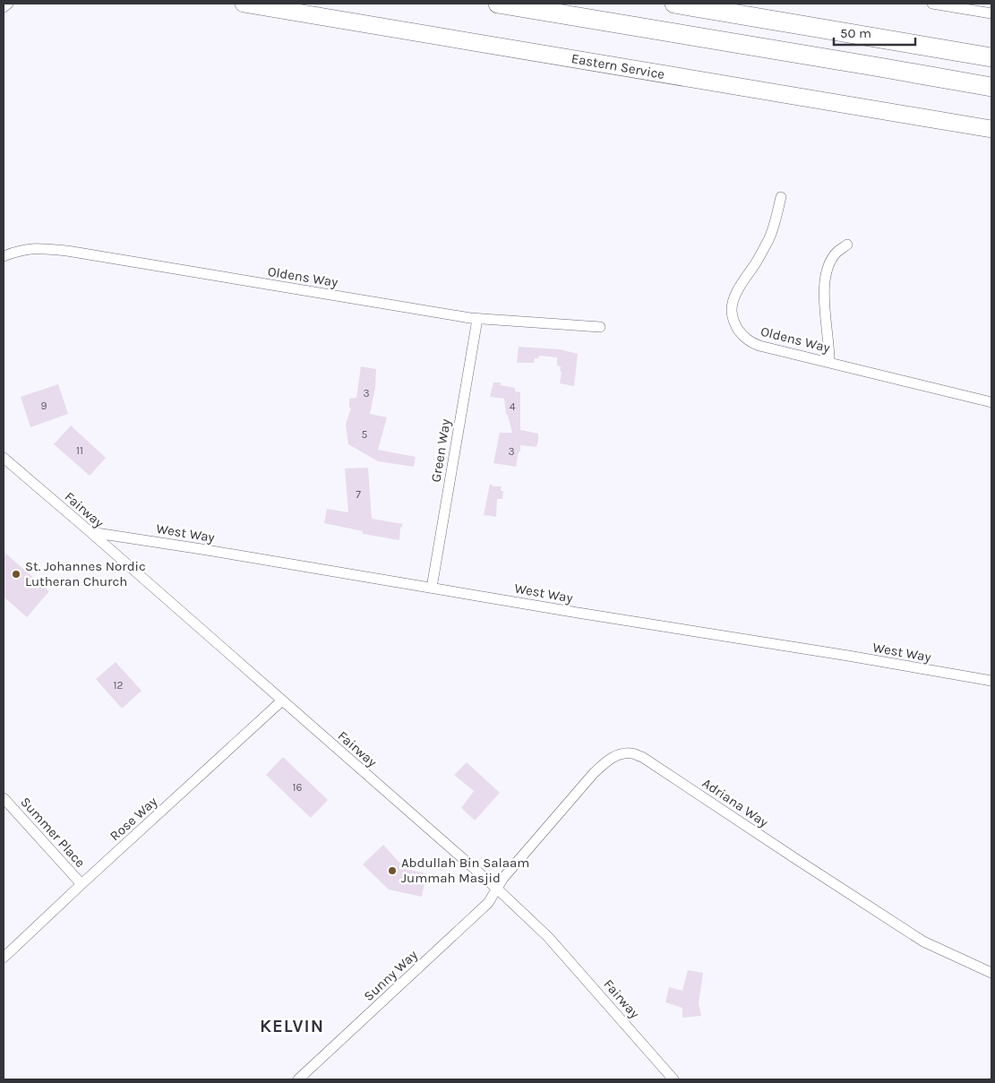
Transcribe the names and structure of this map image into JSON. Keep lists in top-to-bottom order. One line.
{"streets":{"main road":["Eastern Service"],"street":["Oldens Way","Green Way","Fairway","West Way","Adriana Way","Rose Way","Summer Place","Sunny Way"]},"crossings":[["Oldens Way","Green Way"],["Green Way","West Way"],["Fairway","West Way"],["Fairway","Adriana Way"],["Fairway","Rose Way"],["Fairway","Sunny Way"],["Adriana Way","Sunny Way"],["Rose Way","Summer Place"]],"districts":["KELVIN"],"places":["St. Johannes Nordic Lutheran Church","Abdullah Bin Salaam Jummah Masjid"],"house_numbers":["3","9","4","5","11","3","7","12","16"],"scale_bar":"50 m"}
